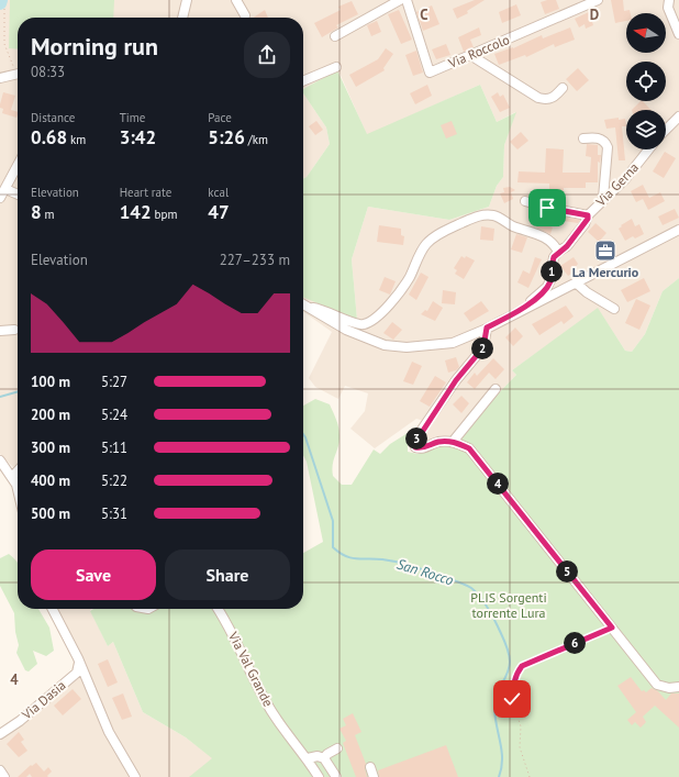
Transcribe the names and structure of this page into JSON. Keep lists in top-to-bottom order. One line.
{"streets":{"street":["Via Roccolo","Via Gerna","Via Val Grande","Via Dasia"]},"water":["San Rocco"],"parks":["PLIS Sorgenti torrente Lura"],"places":{"office":["La Mercurio"]},"north":"left","page":{"heading":["Morning run","08:33"],"stats":[["Distance","0.68 km"],["Time","3:42"],["Pace","5:26 /km"],["Elevation","8 m"],["Heart rate","142 bpm"],["kcal","47"]],"chart":["Elevation","227–233 m"],"pins":["1","2","3","4","5","6"],"list":[{"name":"100 m","note":"5:27"},{"name":"200 m","note":"5:24"},{"name":"300 m","note":"5:11"},{"name":"400 m","note":"5:22"},{"name":"500 m","note":"5:31"}],"buttons":["Save","Share"]},"grid":{"columns":["C","D"],"rows":["4"]}}
